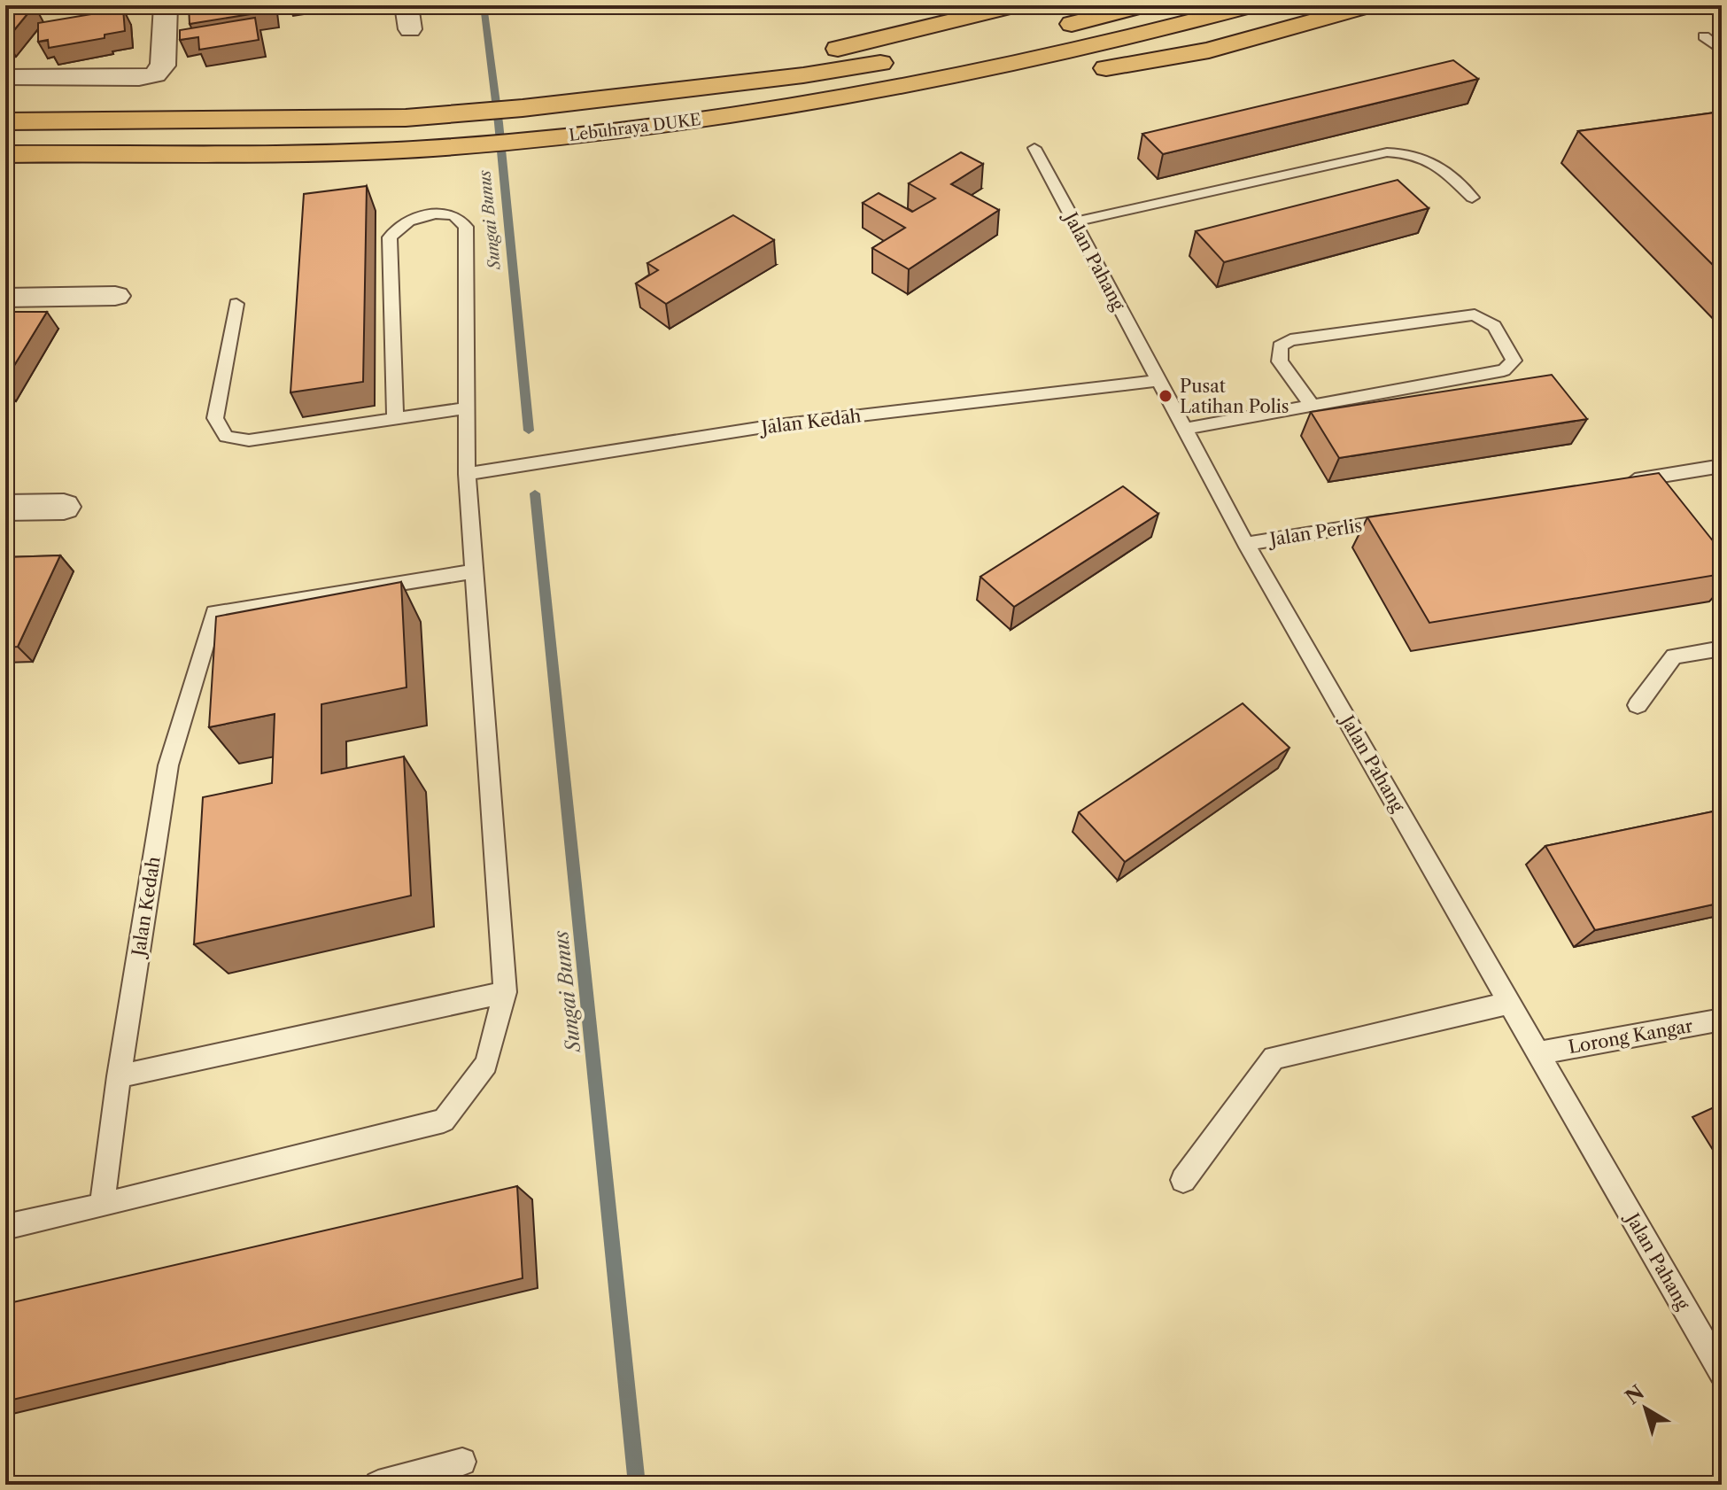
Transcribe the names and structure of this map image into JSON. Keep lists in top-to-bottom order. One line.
{"streets":{"highway":["Lebuhraya DUKE"],"lane":["Jalan Pahang","Jalan Kedah","Jalan Perlis","Lorong Kangar"]},"crossings":[["Jalan Pahang","Jalan Kedah"],["Jalan Pahang","Jalan Perlis"],["Jalan Pahang","Lorong Kangar"]],"water":["Sungai Bunus"],"places":["Pusat Latihan Polis"],"north":"top left"}
